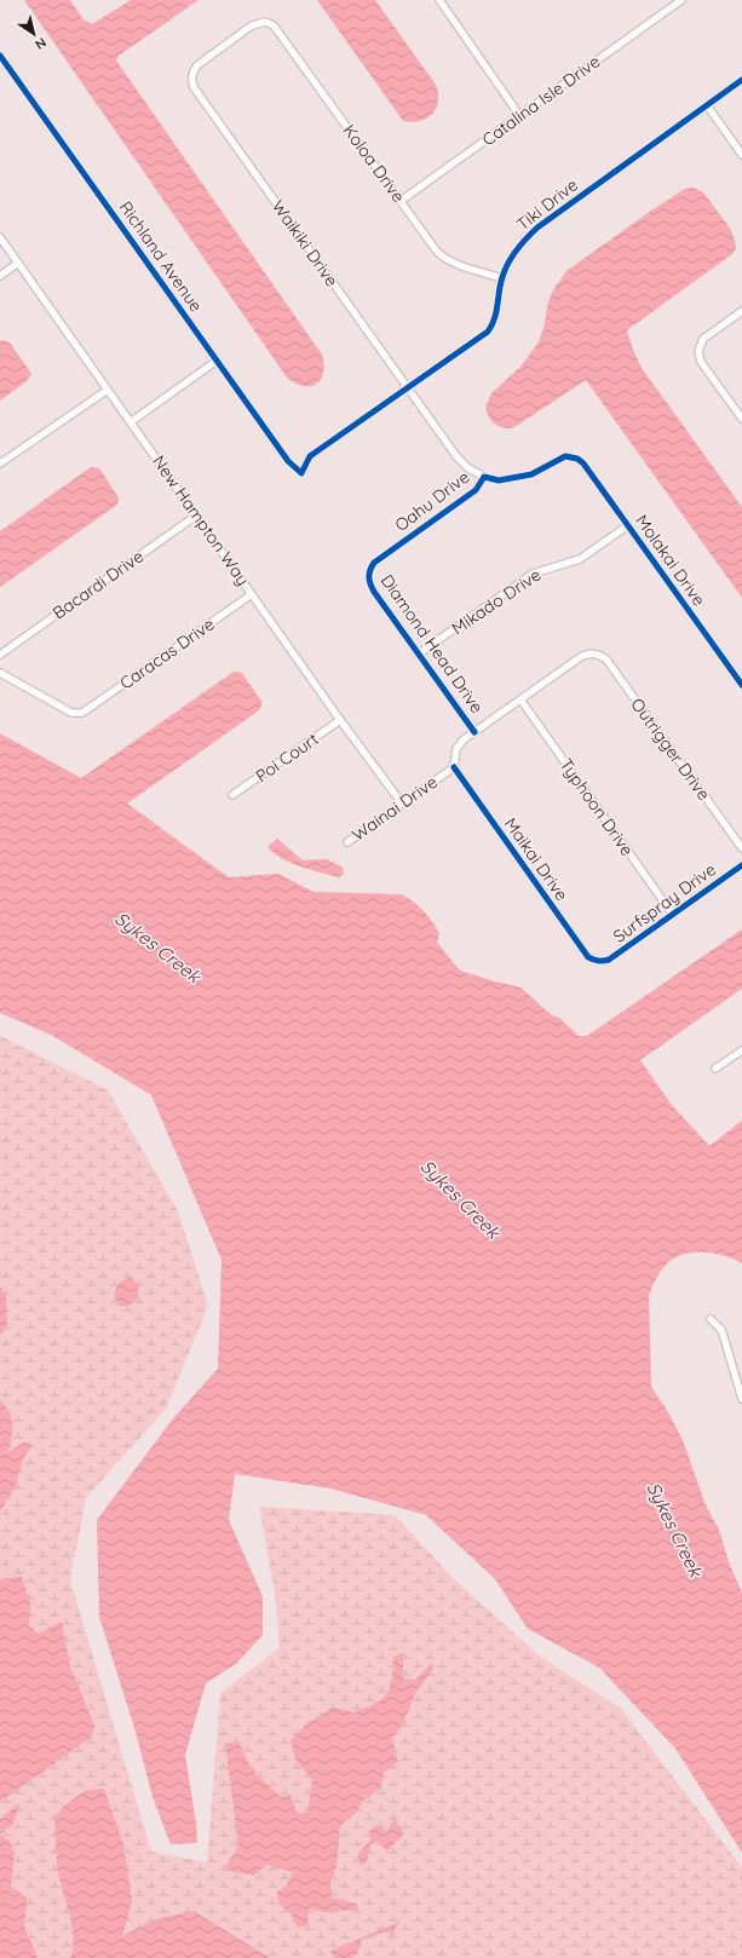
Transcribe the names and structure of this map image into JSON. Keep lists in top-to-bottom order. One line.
{"streets":{"street":["Catalina Isle Drive","Koloa Drive","Tiki Drive","Waikiki Drive","Richland Avenue","Oahu Drive","New Hampton Way","Molakai Drive","Bacardi Drive","Mikado Drive","Diamond Head Drive","Caracas Drive","Outrigger Drive","Poi Court","Typhoon Drive","Wainai Drive","Maikai Drive","Surfspray Drive"]},"crossings":[["Catalina Isle Drive","Koloa Drive"],["Koloa Drive","Tiki Drive"],["Koloa Drive","Waikiki Drive"],["Tiki Drive","Waikiki Drive"],["Tiki Drive","Richland Avenue"],["Waikiki Drive","Oahu Drive"],["Oahu Drive","Molakai Drive"],["Oahu Drive","Diamond Head Drive"],["New Hampton Way","Bacardi Drive"],["New Hampton Way","Caracas Drive"],["New Hampton Way","Poi Court"],["New Hampton Way","Wainai Drive"],["Molakai Drive","Mikado Drive"],["Mikado Drive","Diamond Head Drive"],["Diamond Head Drive","Wainai Drive"],["Outrigger Drive","Wainai Drive"],["Typhoon Drive","Wainai Drive"],["Typhoon Drive","Surfspray Drive"],["Wainai Drive","Maikai Drive"],["Maikai Drive","Surfspray Drive"]],"water":["Sykes Creek"],"north":"bottom right"}
